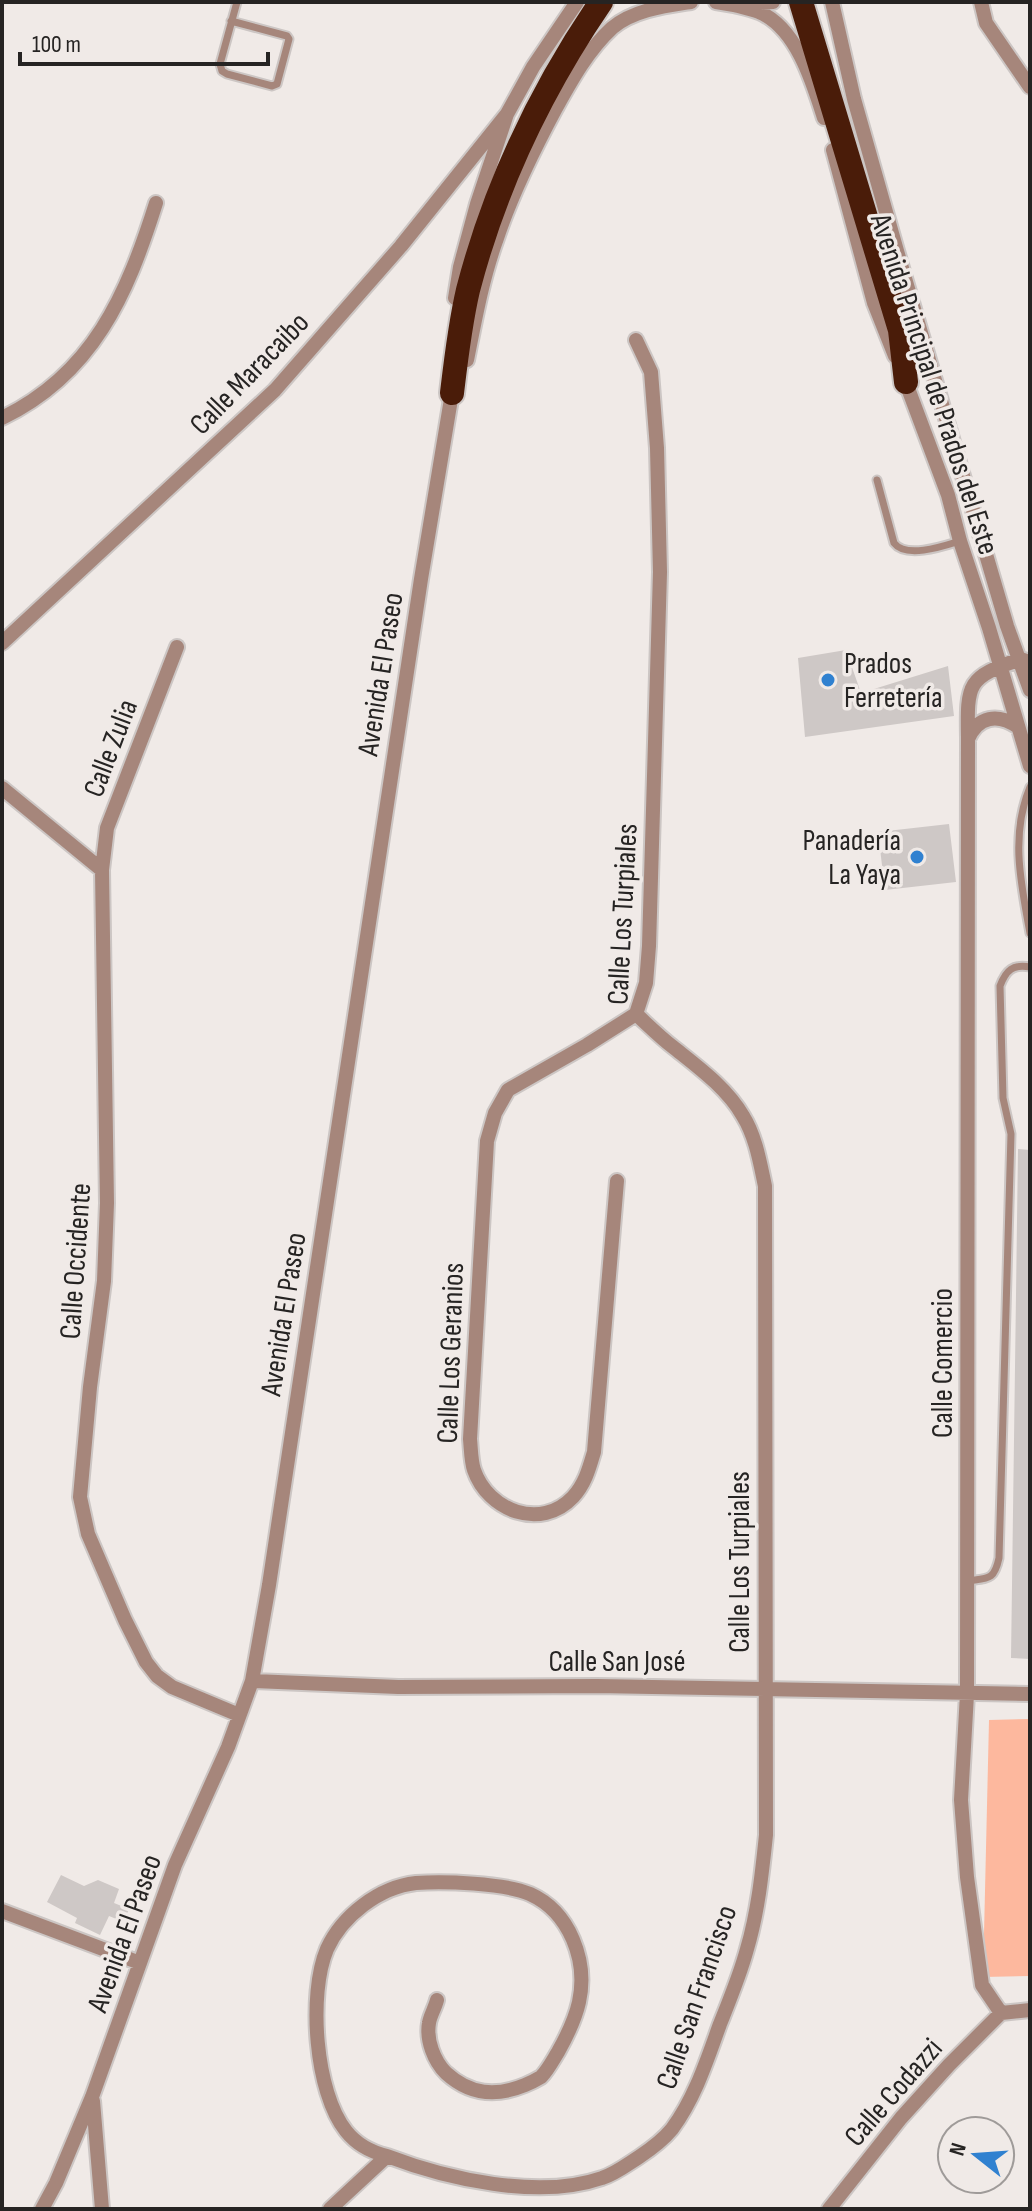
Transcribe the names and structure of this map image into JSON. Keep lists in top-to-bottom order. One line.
{"streets":{"street":["Calle Maracaibo","Avenida Principal de Prados del Este","Avenida El Paseo","Calle Zulia","Calle Los Turpiales","Calle Occidente","Calle Los Geranios","Calle Comercio","Calle San José","Calle San Francisco","Calle Codazzi"]},"crossings":[["Calle Maracaibo","Avenida El Paseo"],["Avenida Principal de Prados del Este","Calle Comercio"],["Avenida El Paseo","Calle Occidente"],["Avenida El Paseo","Calle San José"],["Calle Zulia","Calle Occidente"],["Calle Los Turpiales","Calle Los Geranios"],["Calle Los Turpiales","Calle San José"],["Calle Los Turpiales","Calle San Francisco"],["Calle Comercio","Calle San José"],["Calle Comercio","Calle Codazzi"],["Calle San José","Calle San Francisco"]],"places":["Prados Ferretería","Panadería La Yaya"],"scale_bar":"100 m","north":"left"}
